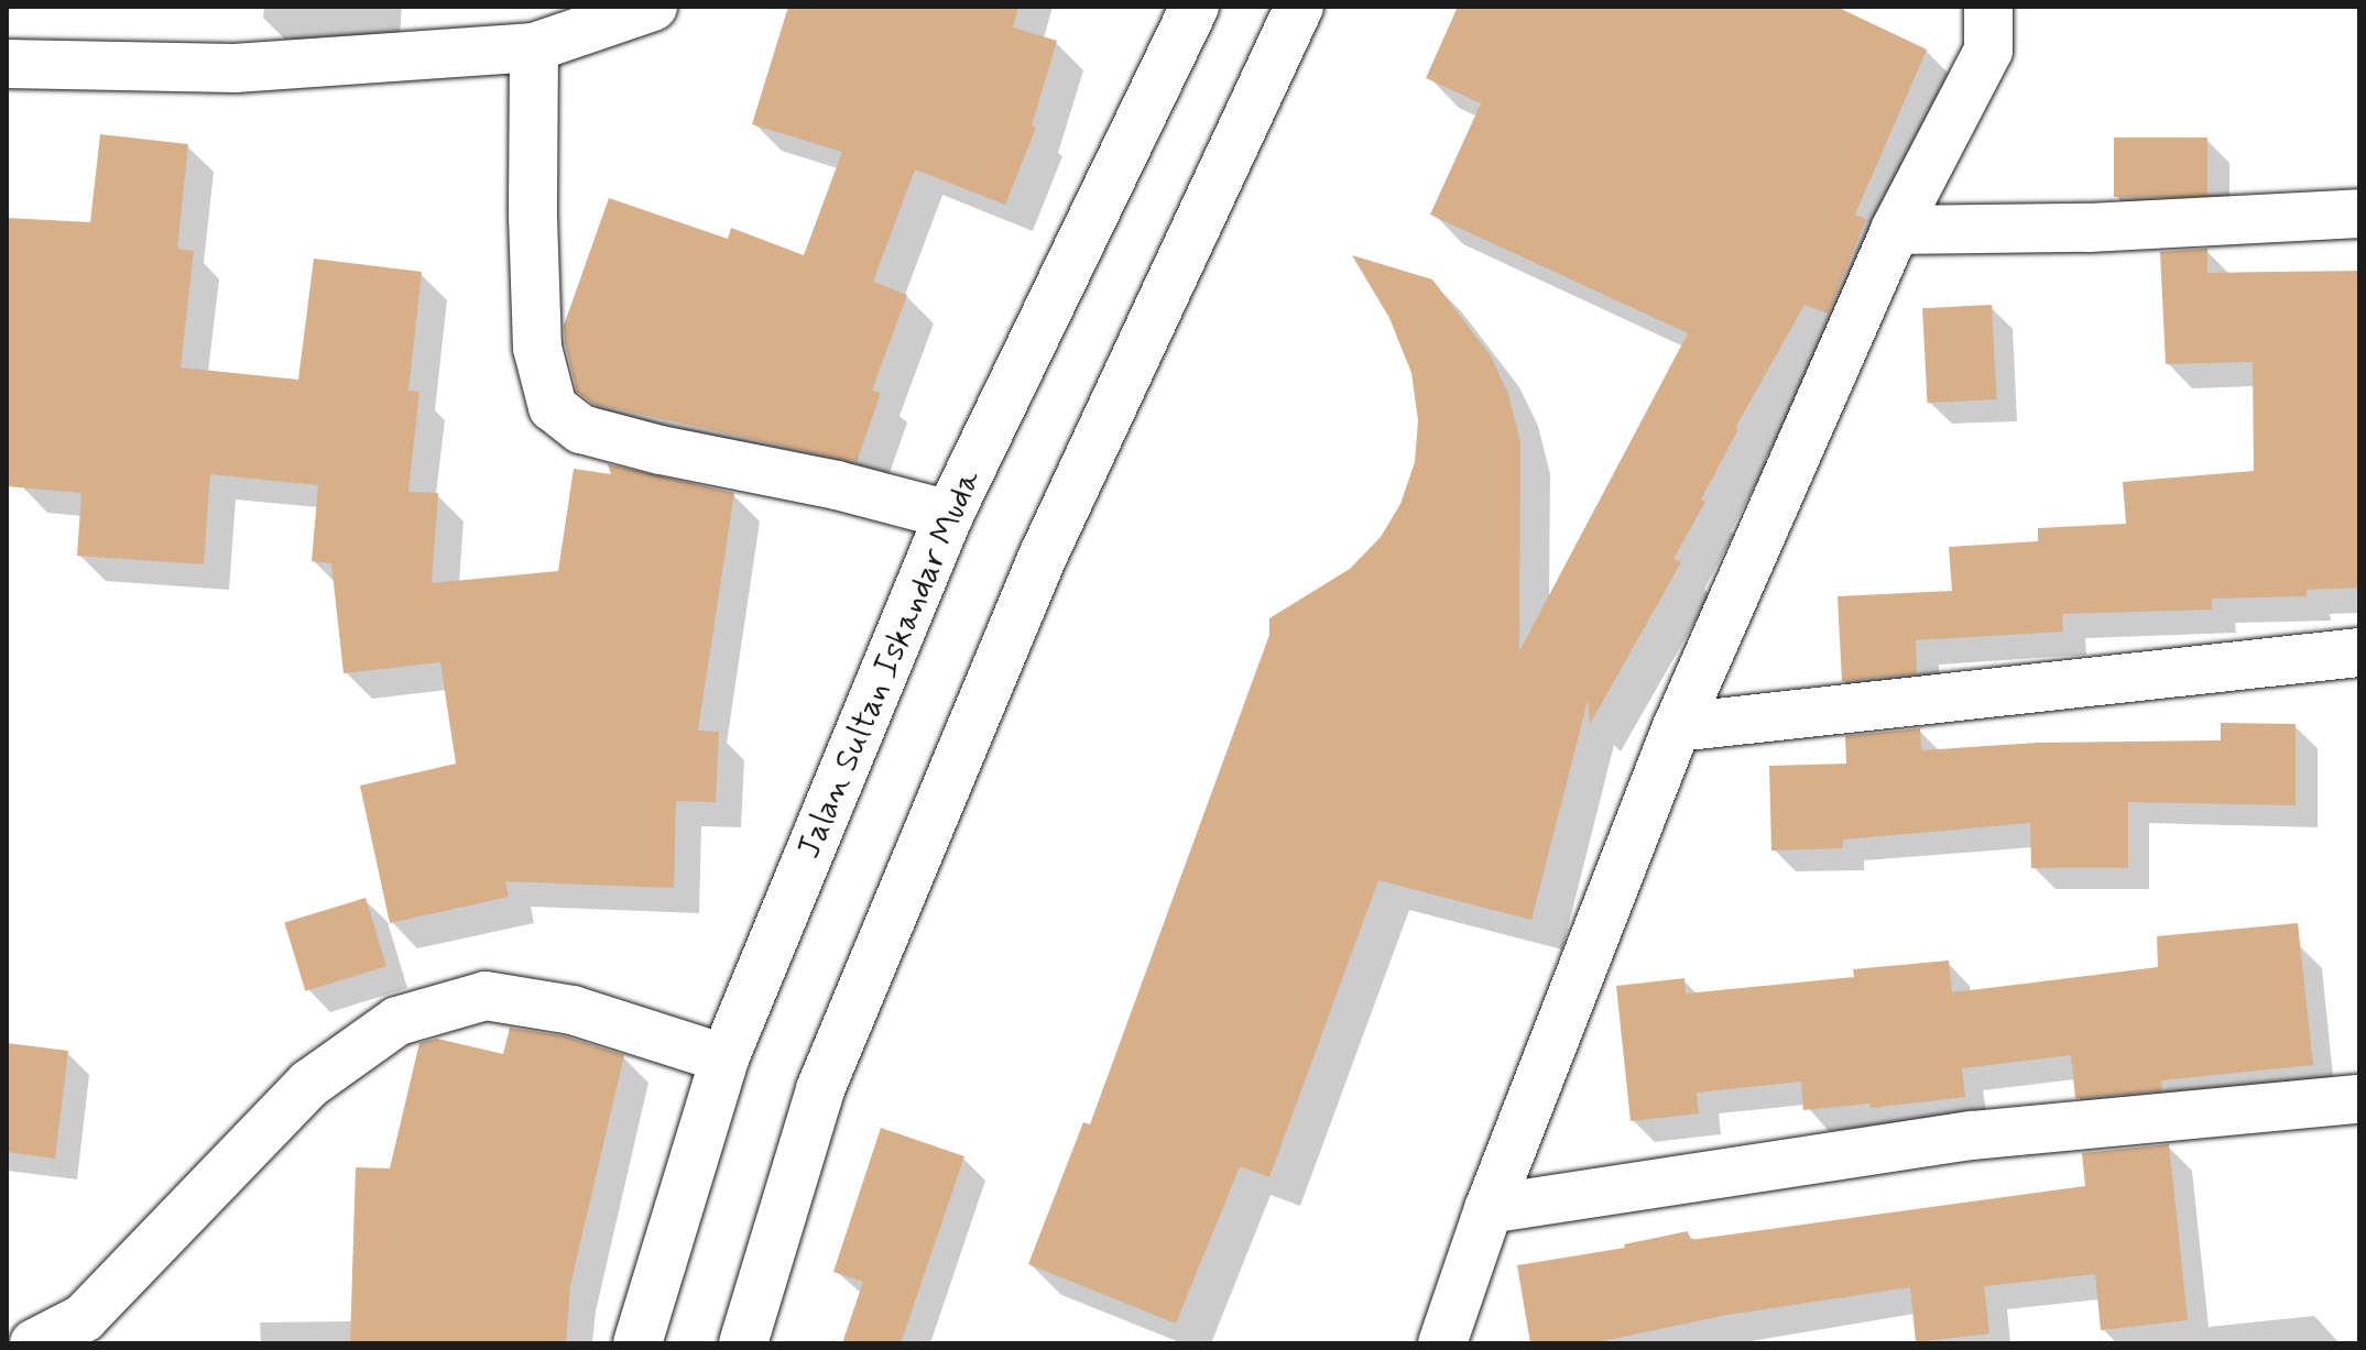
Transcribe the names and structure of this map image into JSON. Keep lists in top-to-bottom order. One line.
{"streets":{"main road":["Jalan Sultan Iskandar Muda"]}}
